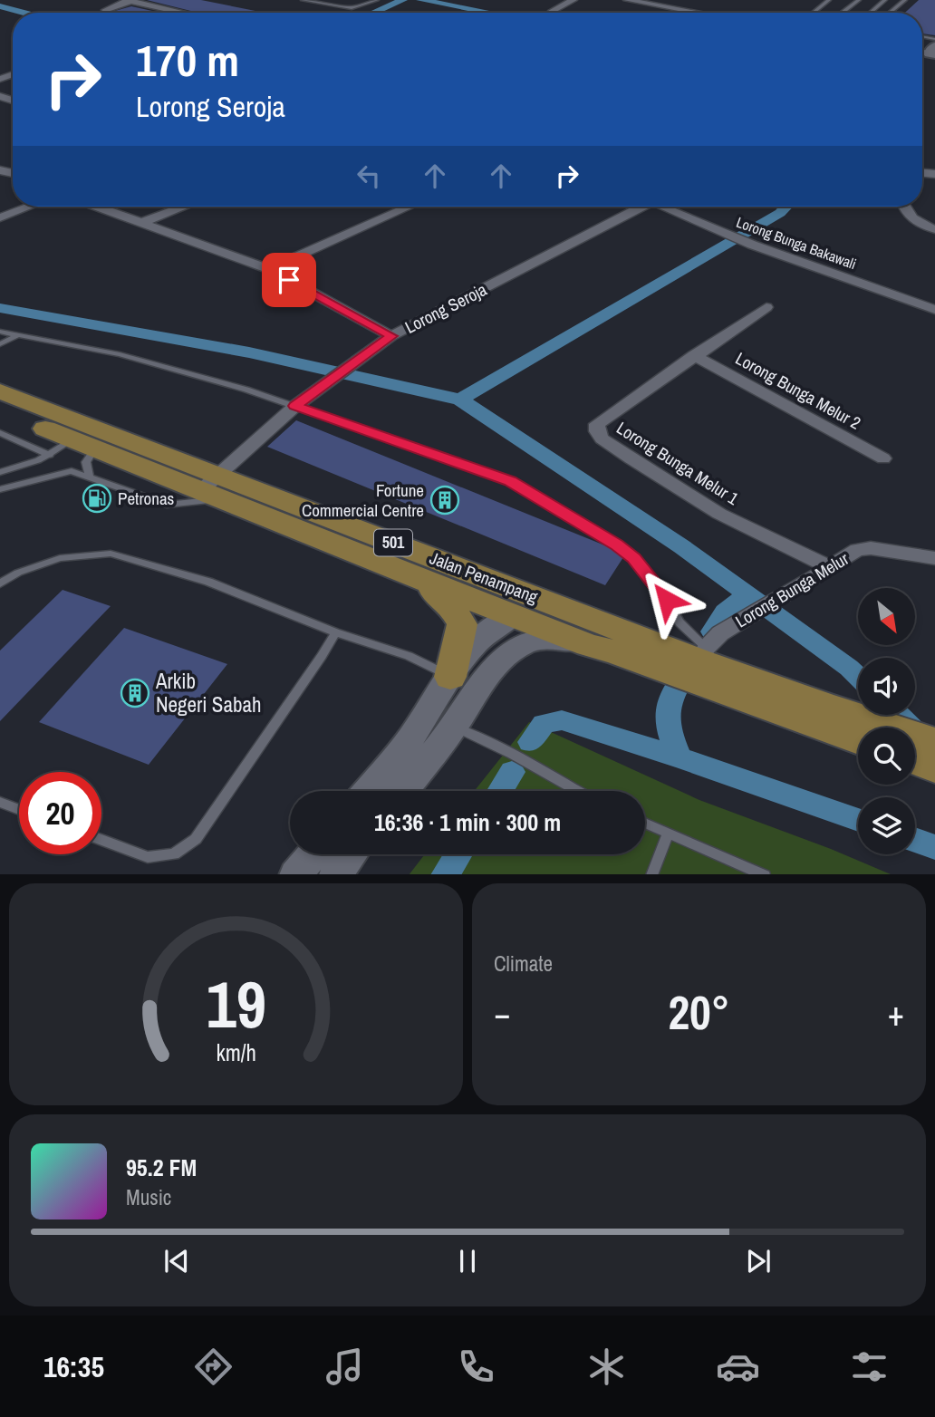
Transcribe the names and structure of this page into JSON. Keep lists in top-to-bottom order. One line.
{"streets":{"main road":["501","Jalan Penampang"],"street":["Lorong Bunga Bakawali","Lorong Seroja","Lorong Bunga Melur 2","Lorong Bunga Melur 1","Lorong Bunga Melur"]},"crossings":[["Lorong Seroja","Jalan Penampang"],["Lorong Bunga Melur 2","Lorong Bunga Melur 1"],["Lorong Bunga Melur 1","Lorong Bunga Melur"],["Jalan Penampang","Lorong Bunga Melur"]],"places":{"fuel station":["Petronas"],"building":["Fortune Commercial Centre","Arkib Negeri Sabah"]},"north":"bottom right","page":{"turn":["170 m","Lorong Seroja"],"limit":"20","trip":"16:36 · 1 min · 300 m","tile":"Climate","heat":["−","20°","+"],"song":["95.2 FM","Music"],"tabs":"16:35","gauge":["19","km/h"]}}
